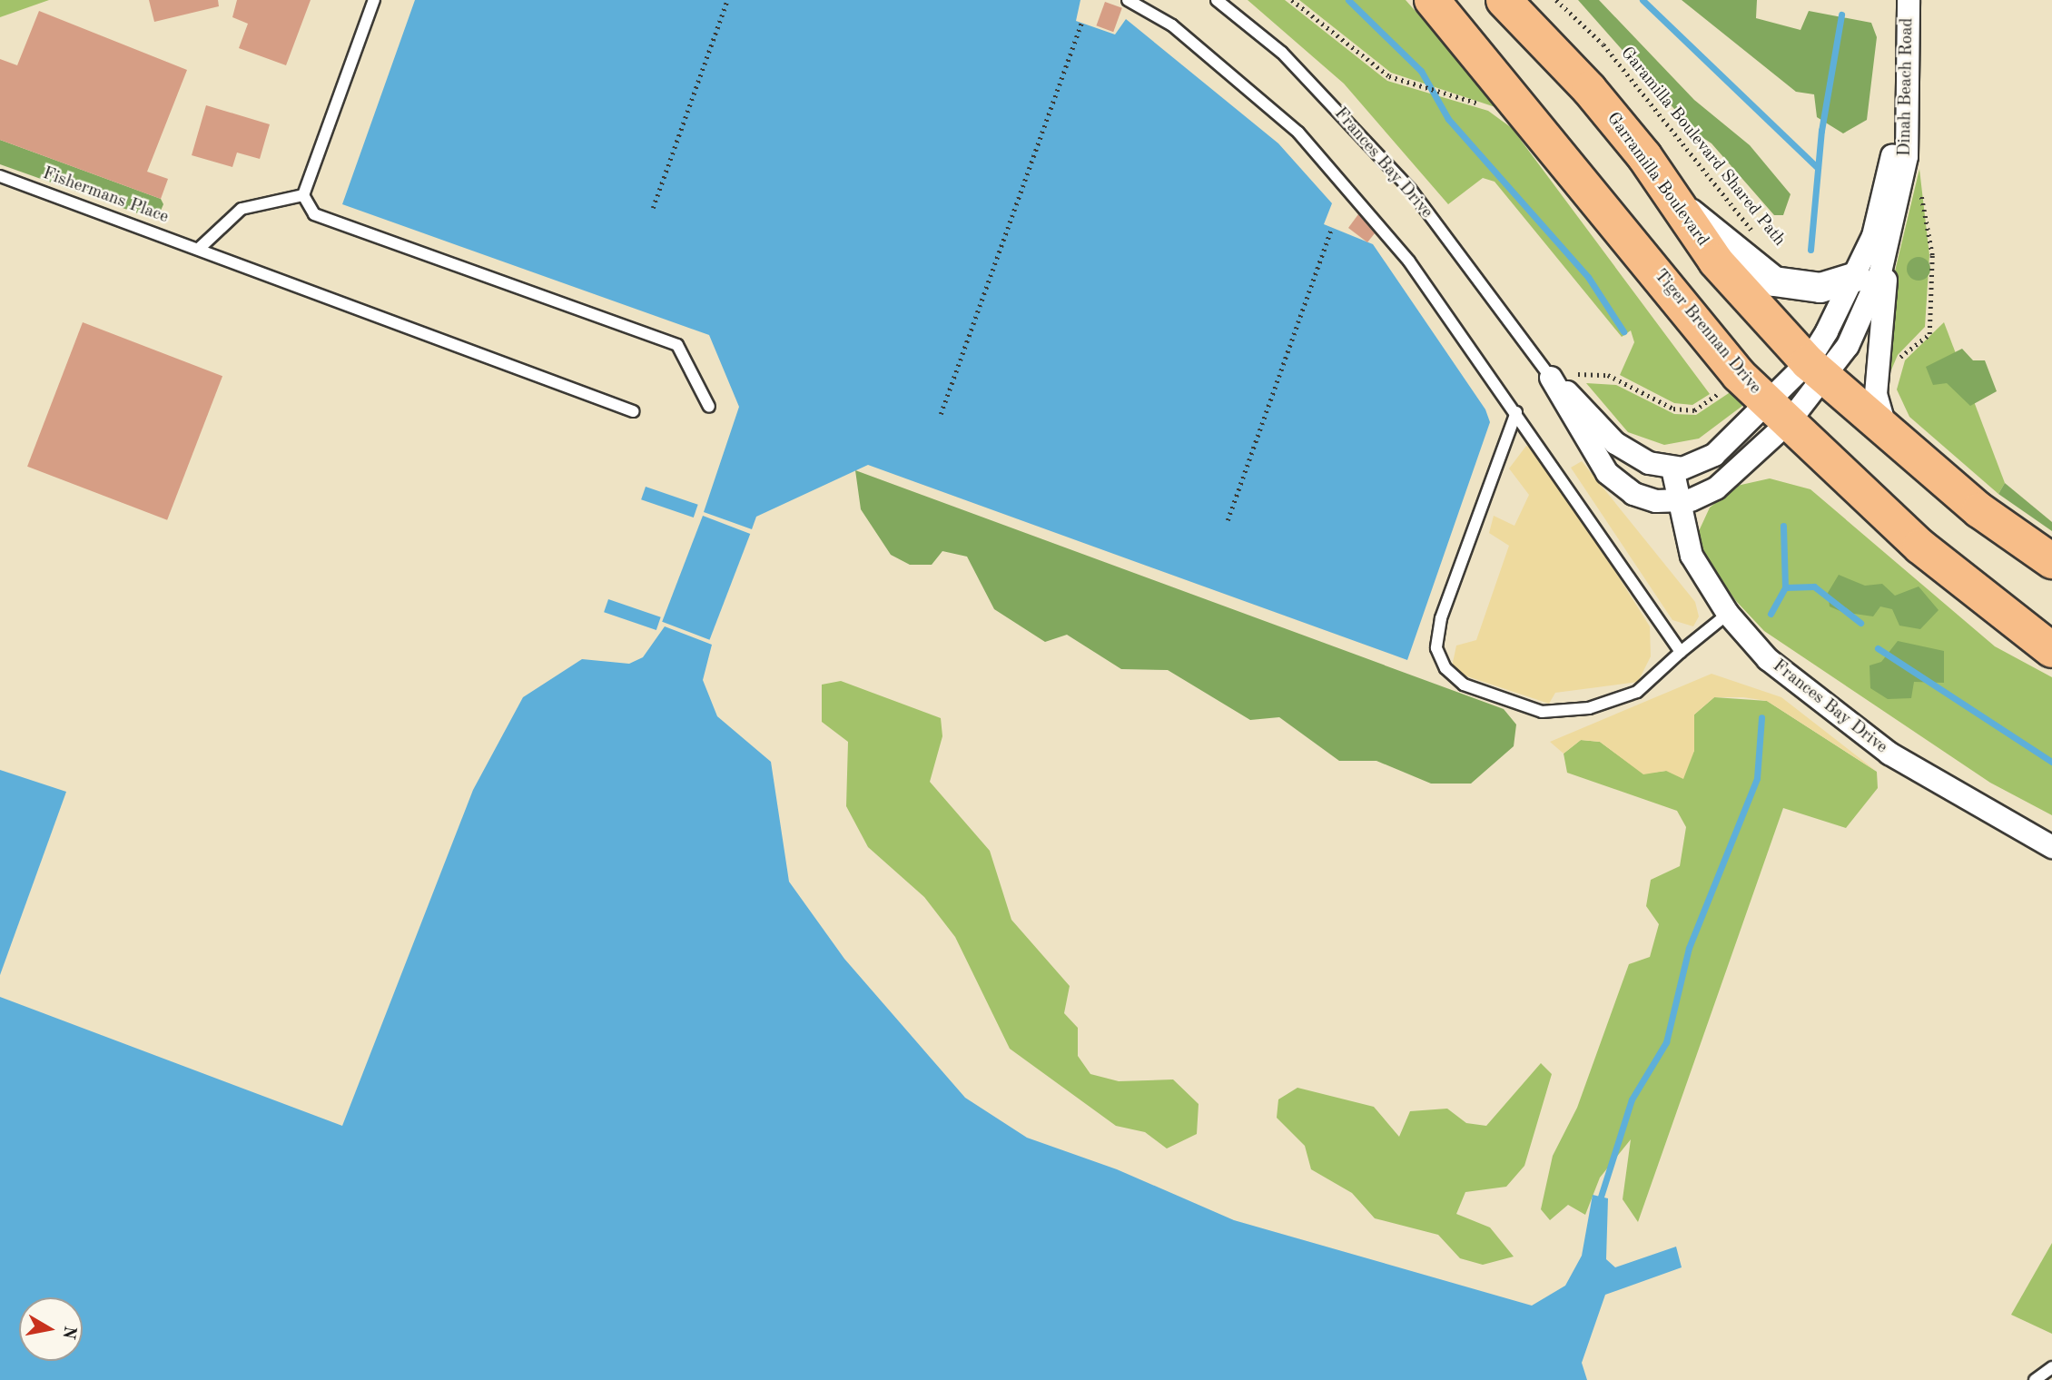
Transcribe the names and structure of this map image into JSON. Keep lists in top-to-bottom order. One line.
{"streets":{"main road":["Garramilla Boulevard","Tiger Brennan Drive"],"street":["Dinah Beach Road","Frances Bay Drive"],"lane":["Fishermans Place"],"path":["Garamilla Boulevard Shared Path"]},"crossings":[["Dinah Beach Road","Frances Bay Drive"],["Dinah Beach Road","Garramilla Boulevard"],["Dinah Beach Road","Tiger Brennan Drive"]],"north":"right"}
